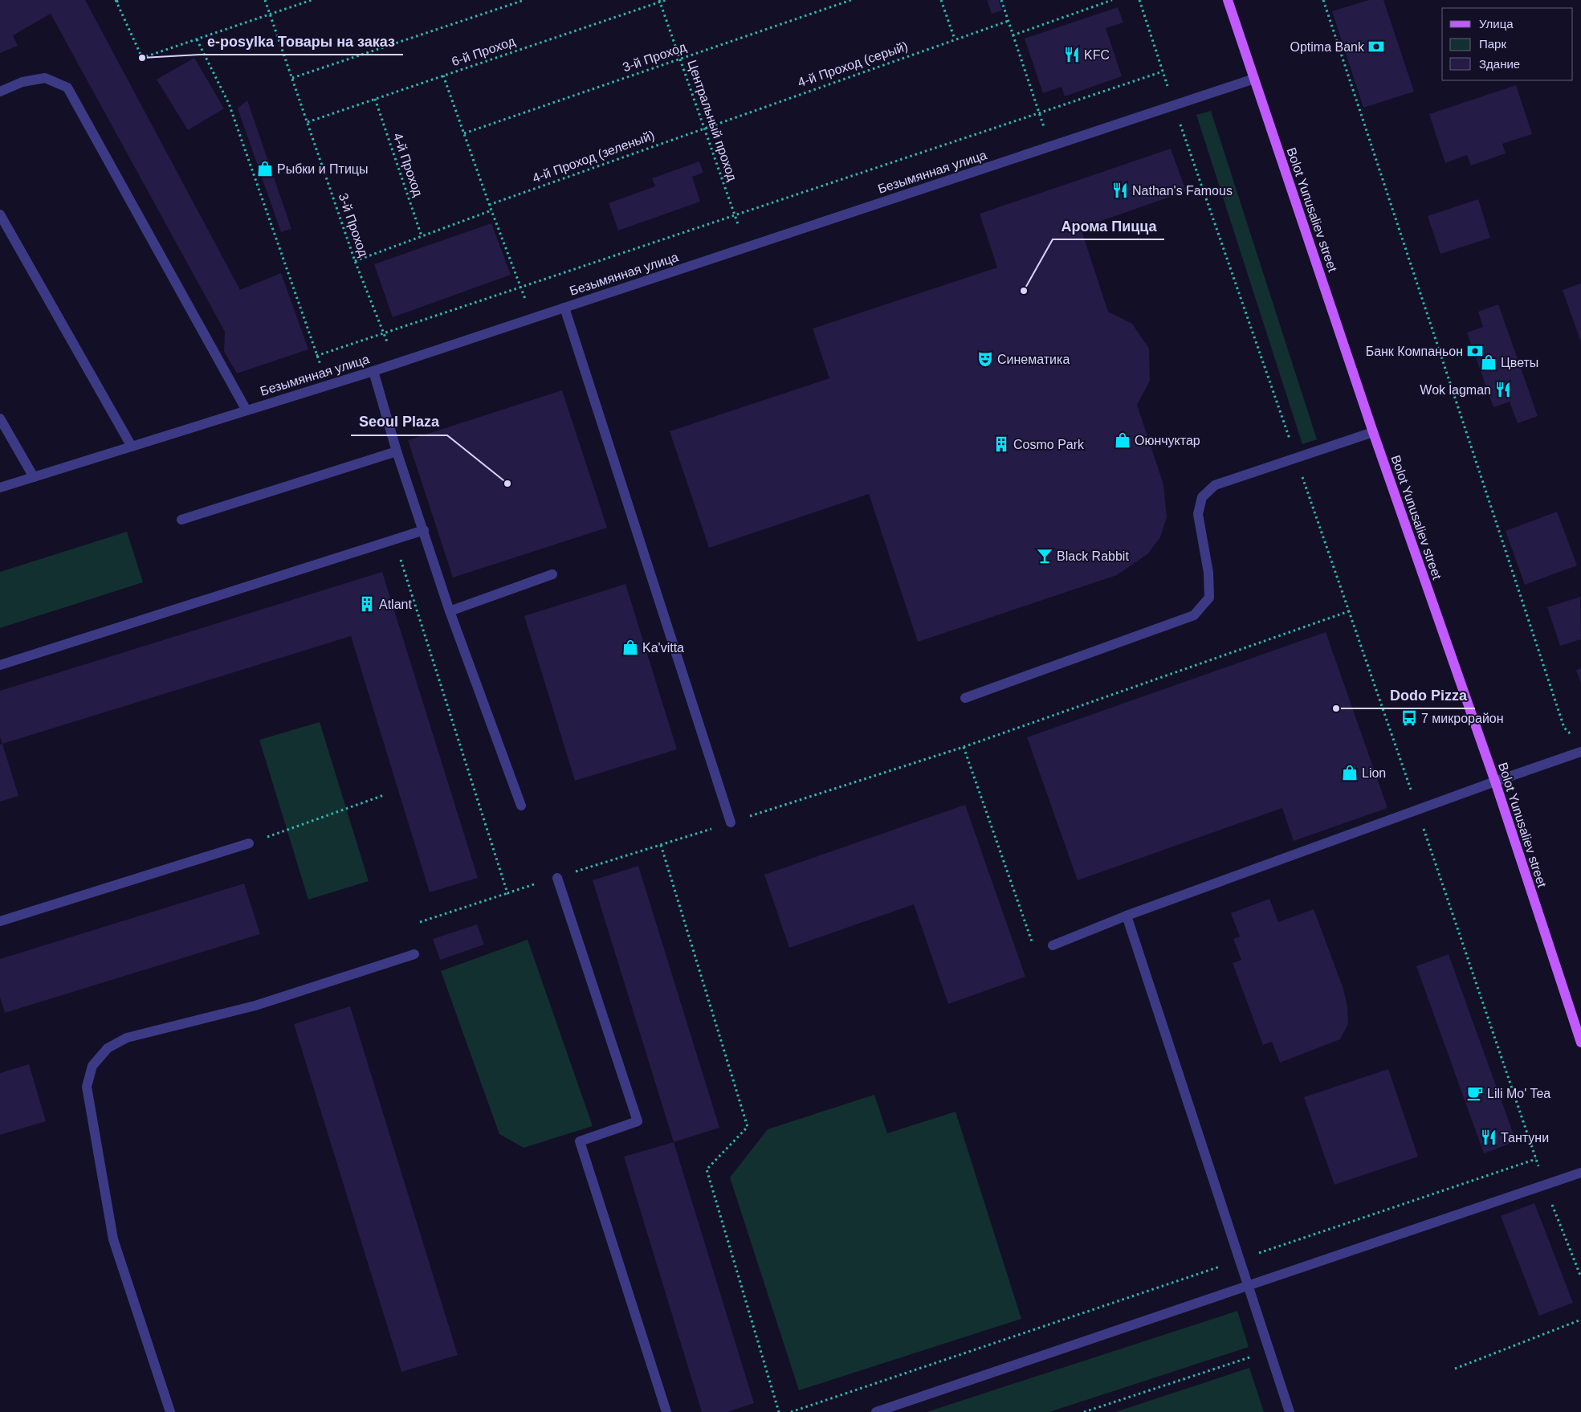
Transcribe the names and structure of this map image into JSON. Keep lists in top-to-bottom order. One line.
{"streets":{"main road":["Bolot Yunusaliev street"],"street":["Безымянная улица"],"path":["6-й Проход","3-й Проход","4-й Проход (серый)","Центральный проход","4-й Проход (зеленый)","4-й Проход"]},"crossings":[["6-й Проход","3-й Проход"],["6-й Проход","Центральный проход"],["6-й Проход","4-й Проход"],["3-й Проход","Центральный проход"],["3-й Проход","Безымянная улица"],["4-й Проход (серый)","Центральный проход"],["4-й Проход (серый)","4-й Проход (зеленый)"],["Центральный проход","4-й Проход (зеленый)"],["Центральный проход","Безымянная улица"],["Безымянная улица","Bolot Yunusaliev street"]],"places":{"bank":["Optima Bank","Банк Компаньон"],"restaurant":["KFC","Nathan's Famous","Wok lagman","Тантуни"],"other":["e-posylka Товары на заказ","Арома Пицца","Seoul Plaza","Dodo Pizza"],"shop":["Рыбки и Птицы","Цветы","Оюнчуктар","Ka'vitta","Lion"],"theatre":["Синематика"],"building":["Cosmo Park","Atlant"],"bar":["Black Rabbit"],"bus stop":["7 микрорайон"],"cafe":["Lili Mo' Tea"]},"legend":["Улица","Парк","Здание"]}
